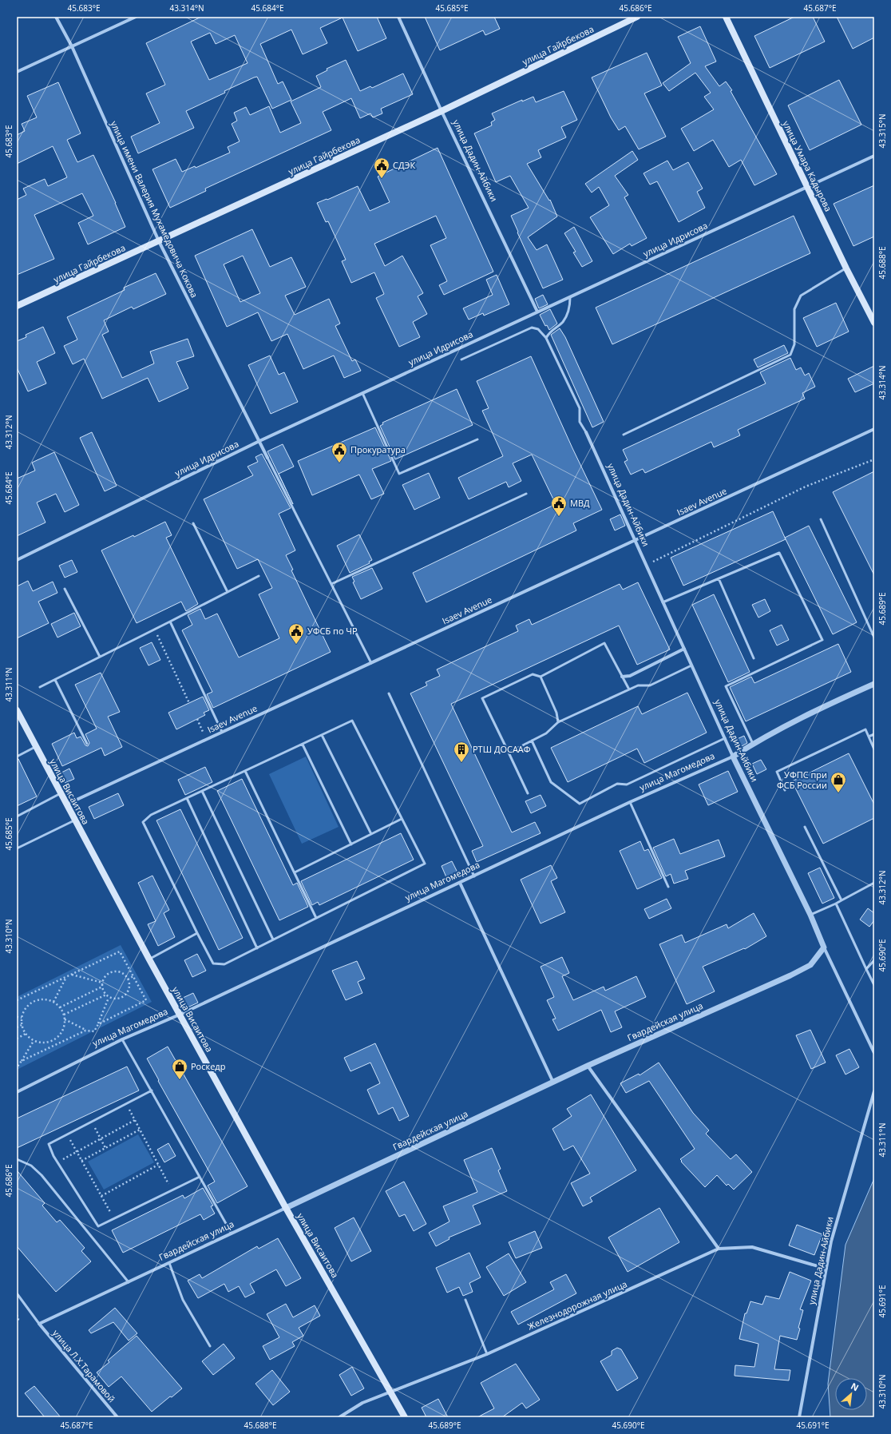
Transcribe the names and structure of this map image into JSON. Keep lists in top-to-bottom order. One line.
{"streets":{"main road":["улица Гайрбекова","улица Умара Кадырова","улица Висаитова"],"street":["улица Дадин-Айбики","улица имени Валерия Мухамедовича Кокова","улица Идрисова","Isaev Avenue","улица Магомедова","Гвардейская улица","Железнодорожная улица","улица Л.Х.Тарамовой"]},"crossings":[["улица Гайрбекова","улица Дадин-Айбики"],["улица Гайрбекова","улица имени Валерия Мухамедовича Кокова"],["улица Дадин-Айбики","улица Идрисова"],["улица Дадин-Айбики","Isaev Avenue"],["улица Дадин-Айбики","улица Магомедова"],["улица Дадин-Айбики","Гвардейская улица"],["улица Дадин-Айбики","Железнодорожная улица"],["улица Умара Кадырова","улица Идрисова"],["улица имени Валерия Мухамедовича Кокова","улица Идрисова"],["Isaev Avenue","улица Висаитова"],["улица Магомедова","улица Висаитова"],["улица Висаитова","Гвардейская улица"],["улица Висаитова","Железнодорожная улица"],["Гвардейская улица","улица Л.Х.Тарамовой"]],"places":{"public building":["СДЭК","Прокуратура","МВД","УФСБ по ЧР"],"building":["РТШ ДОСААФ"],"shop":["УФПС при ФСБ России","Роскедр"]},"north":"top right","coordinates":["45.683°E","43.314°N","45.684°E","45.685°E","45.686°E","45.687°E","43.315°N","45.688°E","43.312°N","45.689°E","43.311°N","43.310°N","45.690°E","45.691°E"]}
